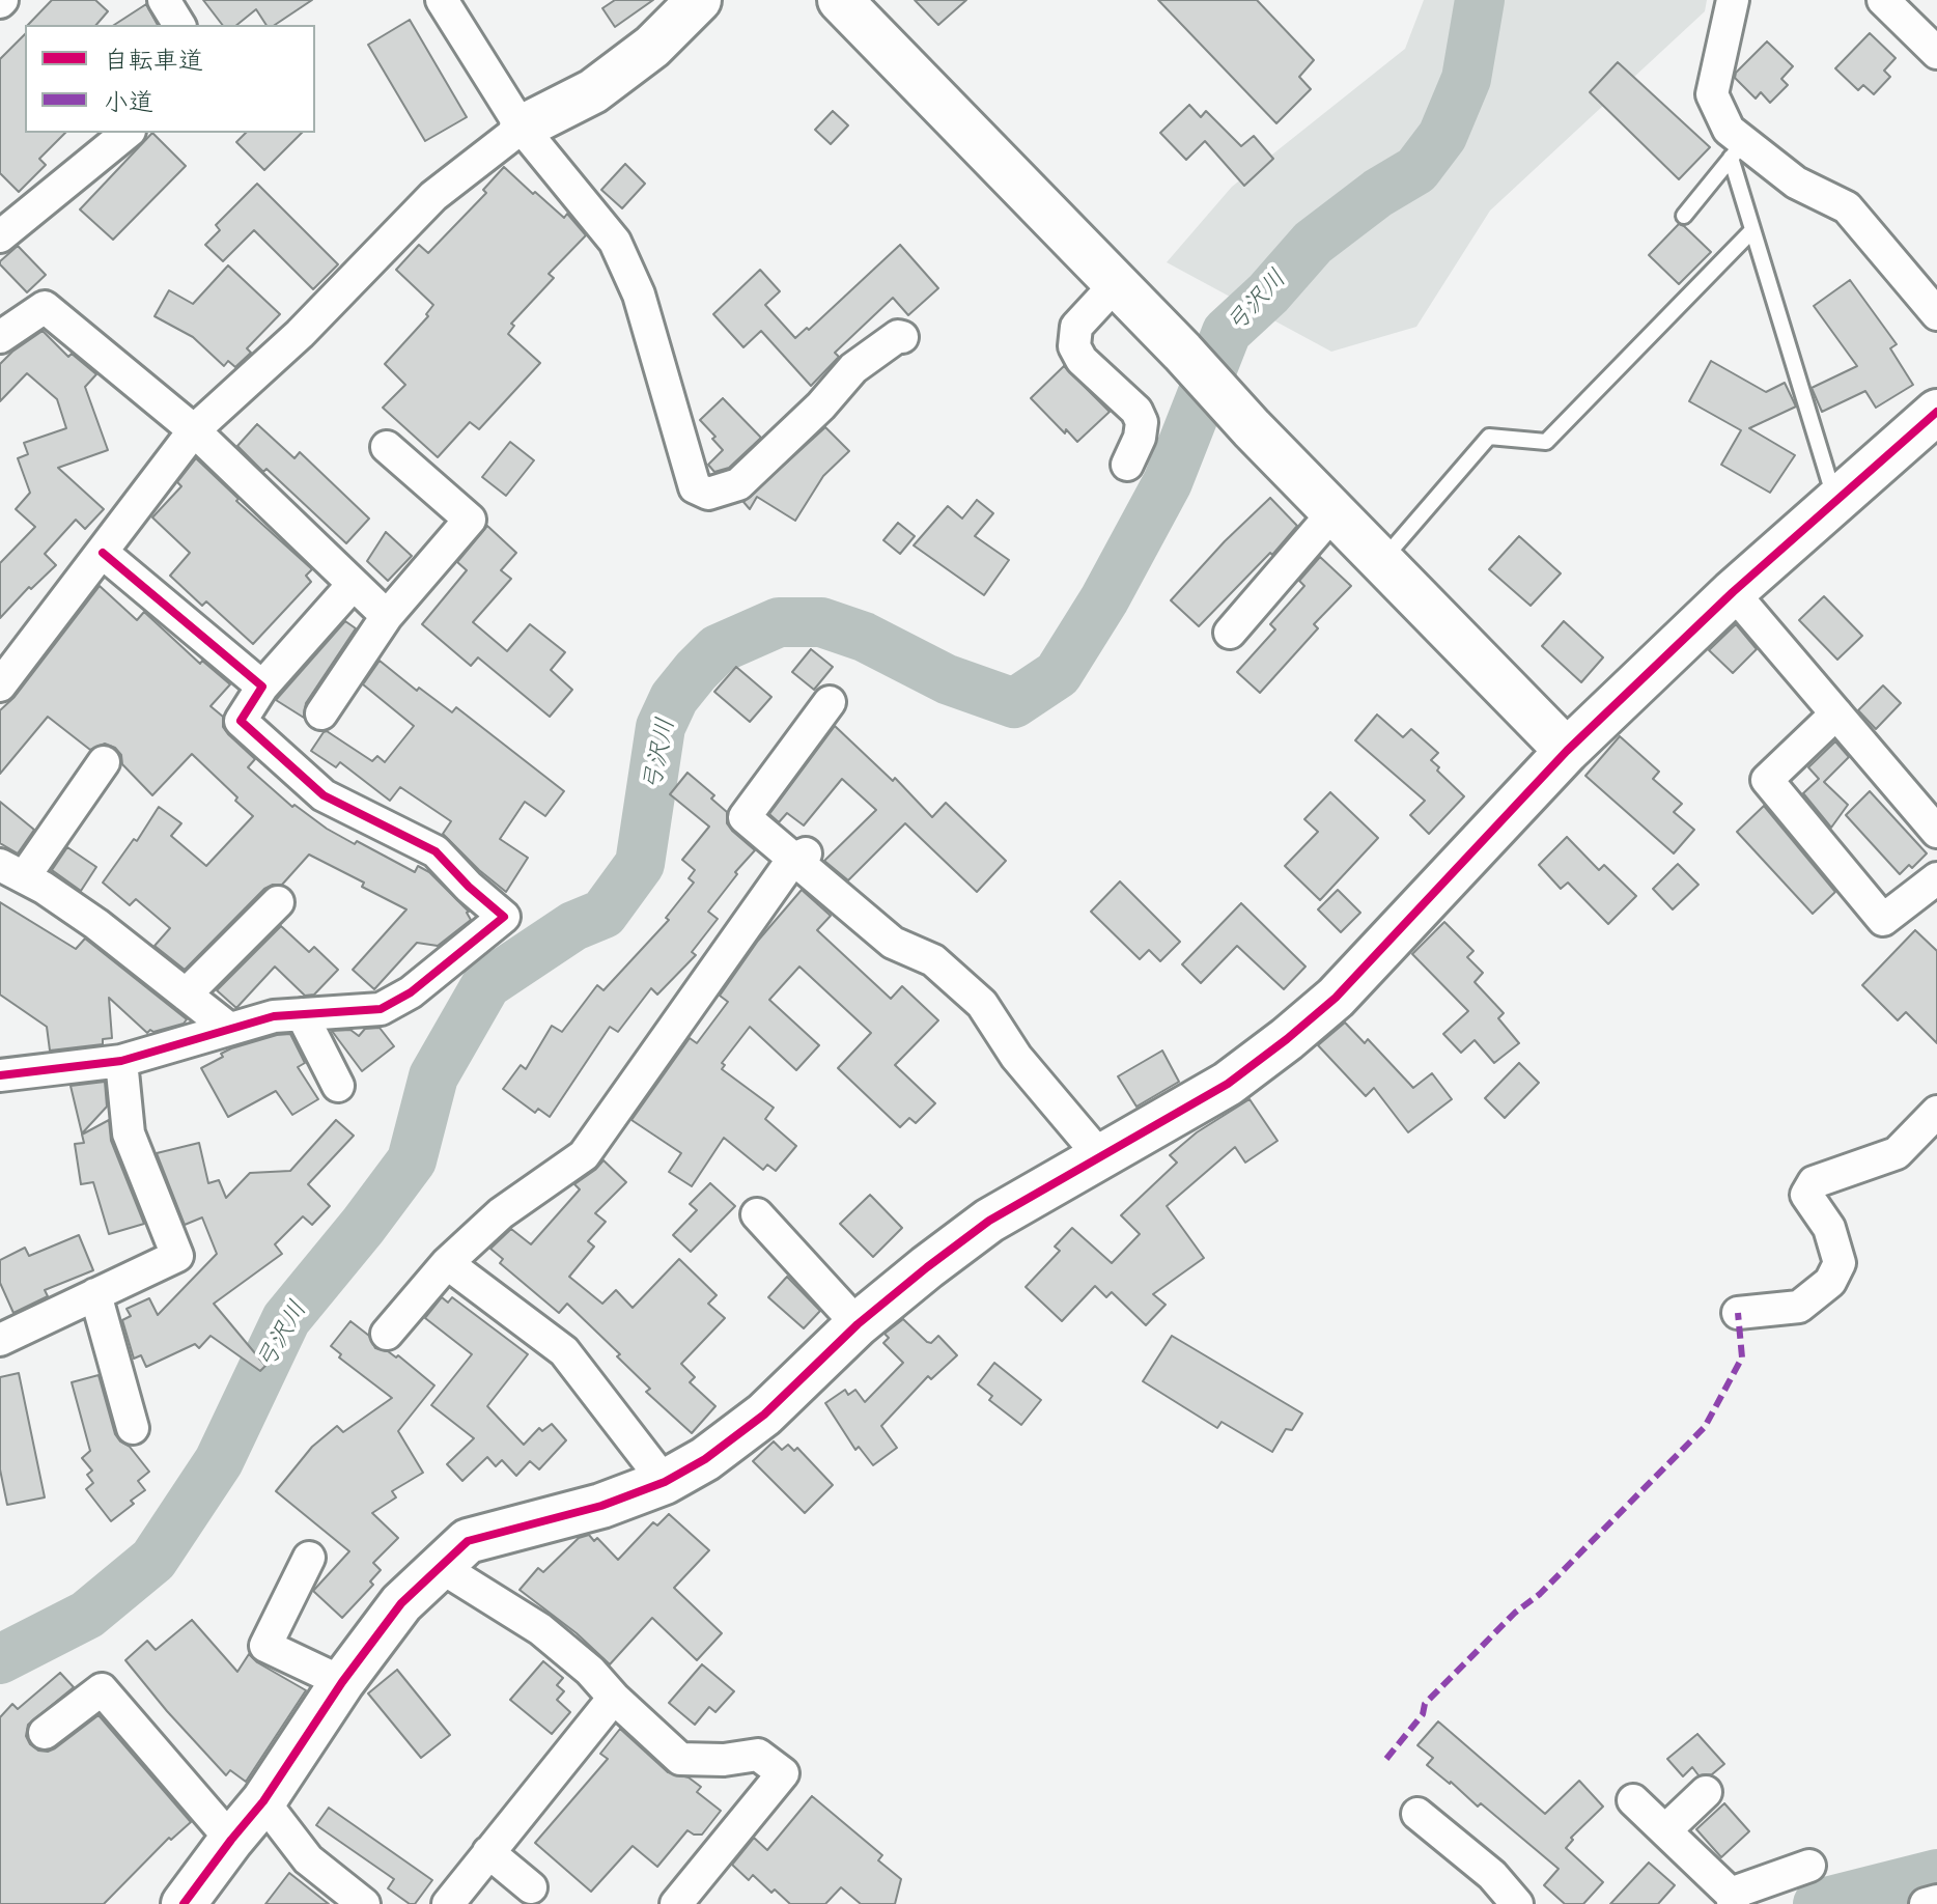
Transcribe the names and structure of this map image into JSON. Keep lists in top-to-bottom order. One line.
{"water":["弓沢川"],"legend":["自転車道","小道"]}
